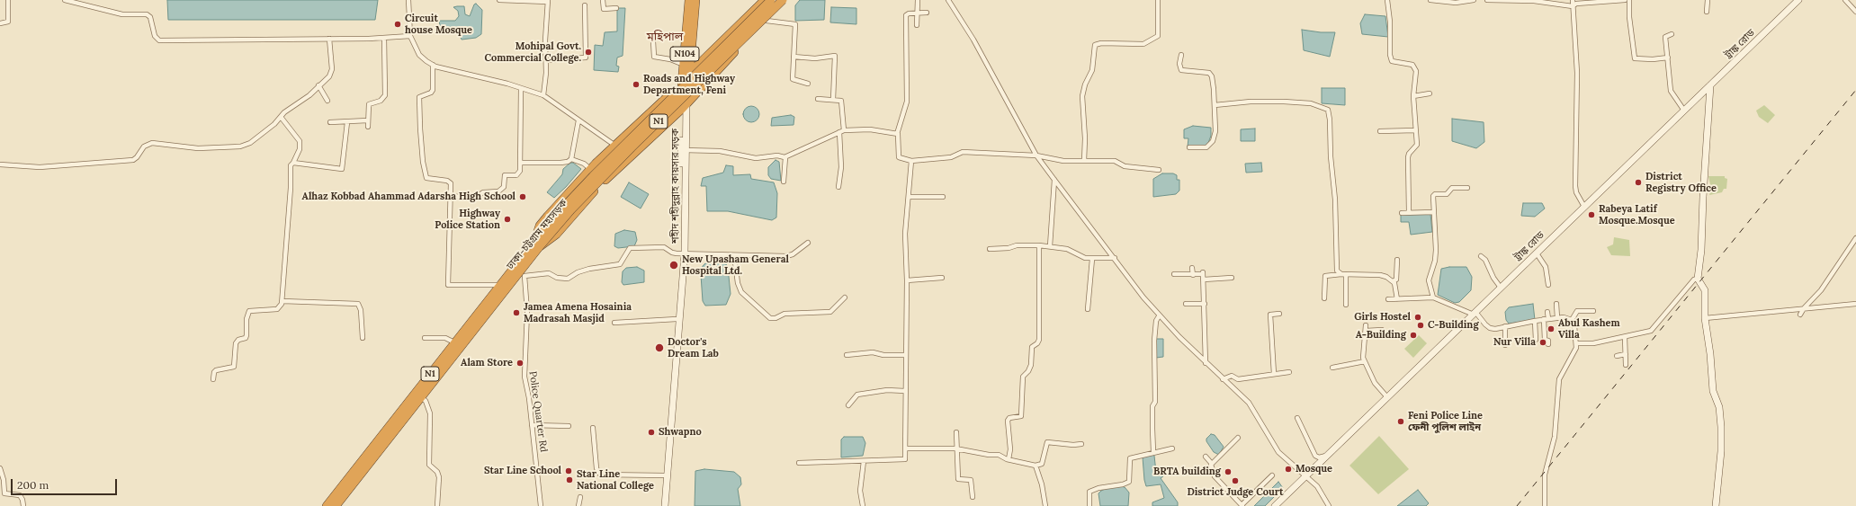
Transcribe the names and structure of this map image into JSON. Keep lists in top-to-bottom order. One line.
{"streets":{"highway":["N104","N1","ঢাকা-চট্টগ্রাম মহাসড়ক"],"main road":["ট্রাঙ্ক রোড","শহীদ শহীদুল্লাহ কায়সার সড়ক"],"street":["Police Quarter Rd"]},"crossings":[["N104","শহীদ শহীদুল্লাহ কায়সার সড়ক"],["শহীদ শহীদুল্লাহ কায়সার সড়ক","Police Quarter Rd"]],"districts":["মহিপাল"],"places":["Circuit house Mosque","Mohipal Govt. Commercial College.","Roads and Highway Department, Feni","District Registry Office","Alhaz Kobbad Ahammad Adarsha High School","Rabeya Latif Mosque.Mosque","Highway Police Station","New Upasham General Hospital Ltd.","Jamea Amena Hosainia Madrasah Masjid","Girls Hostel","C-Building","Abul Kashem Villa","A-Building","Nur Villa","Doctor's Dream Lab","Alam Store","Feni Police Line ফেনী পুলিশ লাইন","Shwapno","Mosque","Star Line School","BRTA building","Star Line National College","District Judge Court"],"scale_bar":"200 m"}
